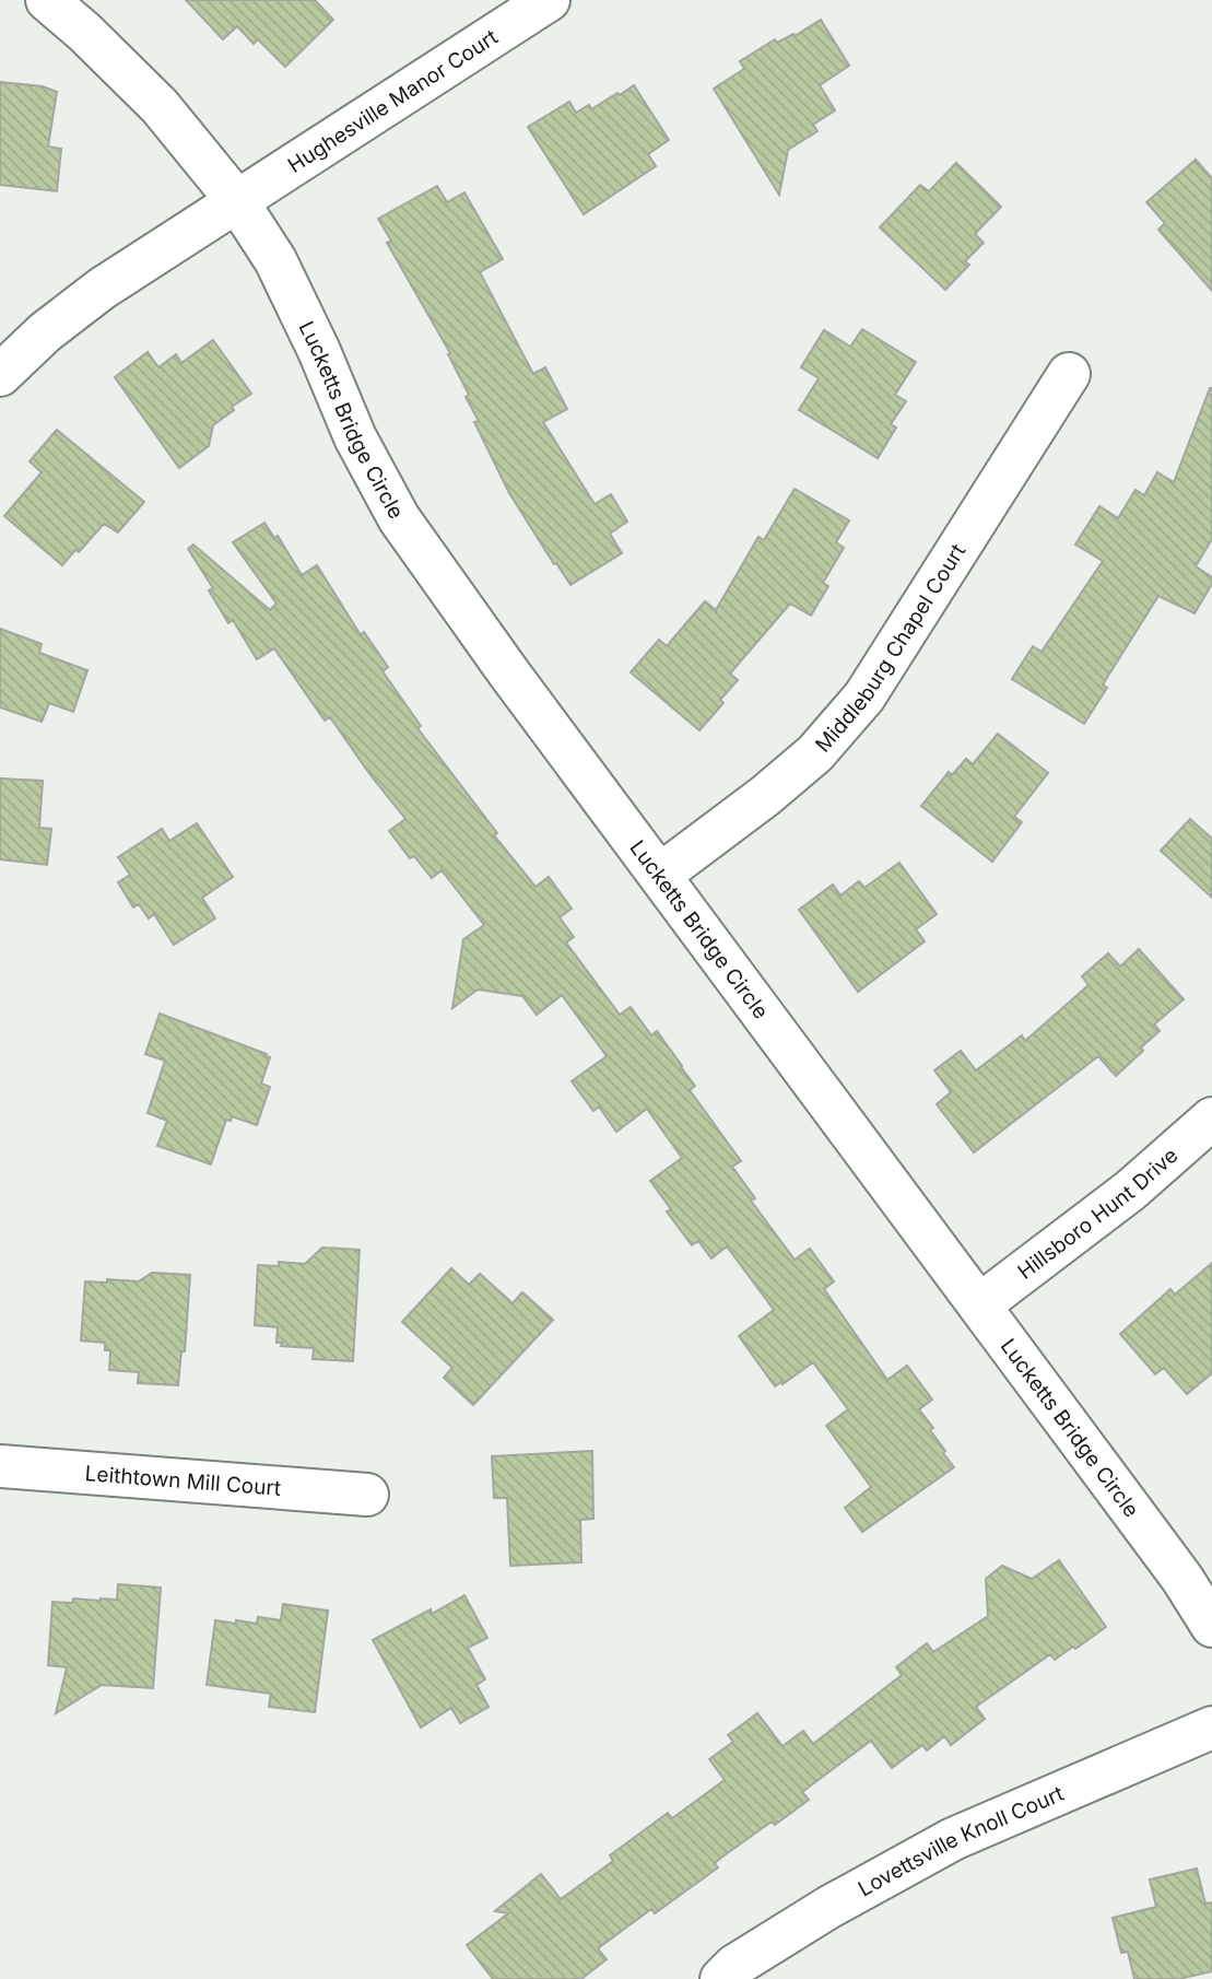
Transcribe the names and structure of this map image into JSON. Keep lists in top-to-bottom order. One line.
{"streets":{"street":["Hughesville Manor Court","Lucketts Bridge Circle","Middleburg Chapel Court","Hillsboro Hunt Drive","Leithtown Mill Court","Lovettsville Knoll Court"]},"crossings":[["Hughesville Manor Court","Lucketts Bridge Circle"],["Lucketts Bridge Circle","Middleburg Chapel Court"],["Lucketts Bridge Circle","Hillsboro Hunt Drive"]]}
